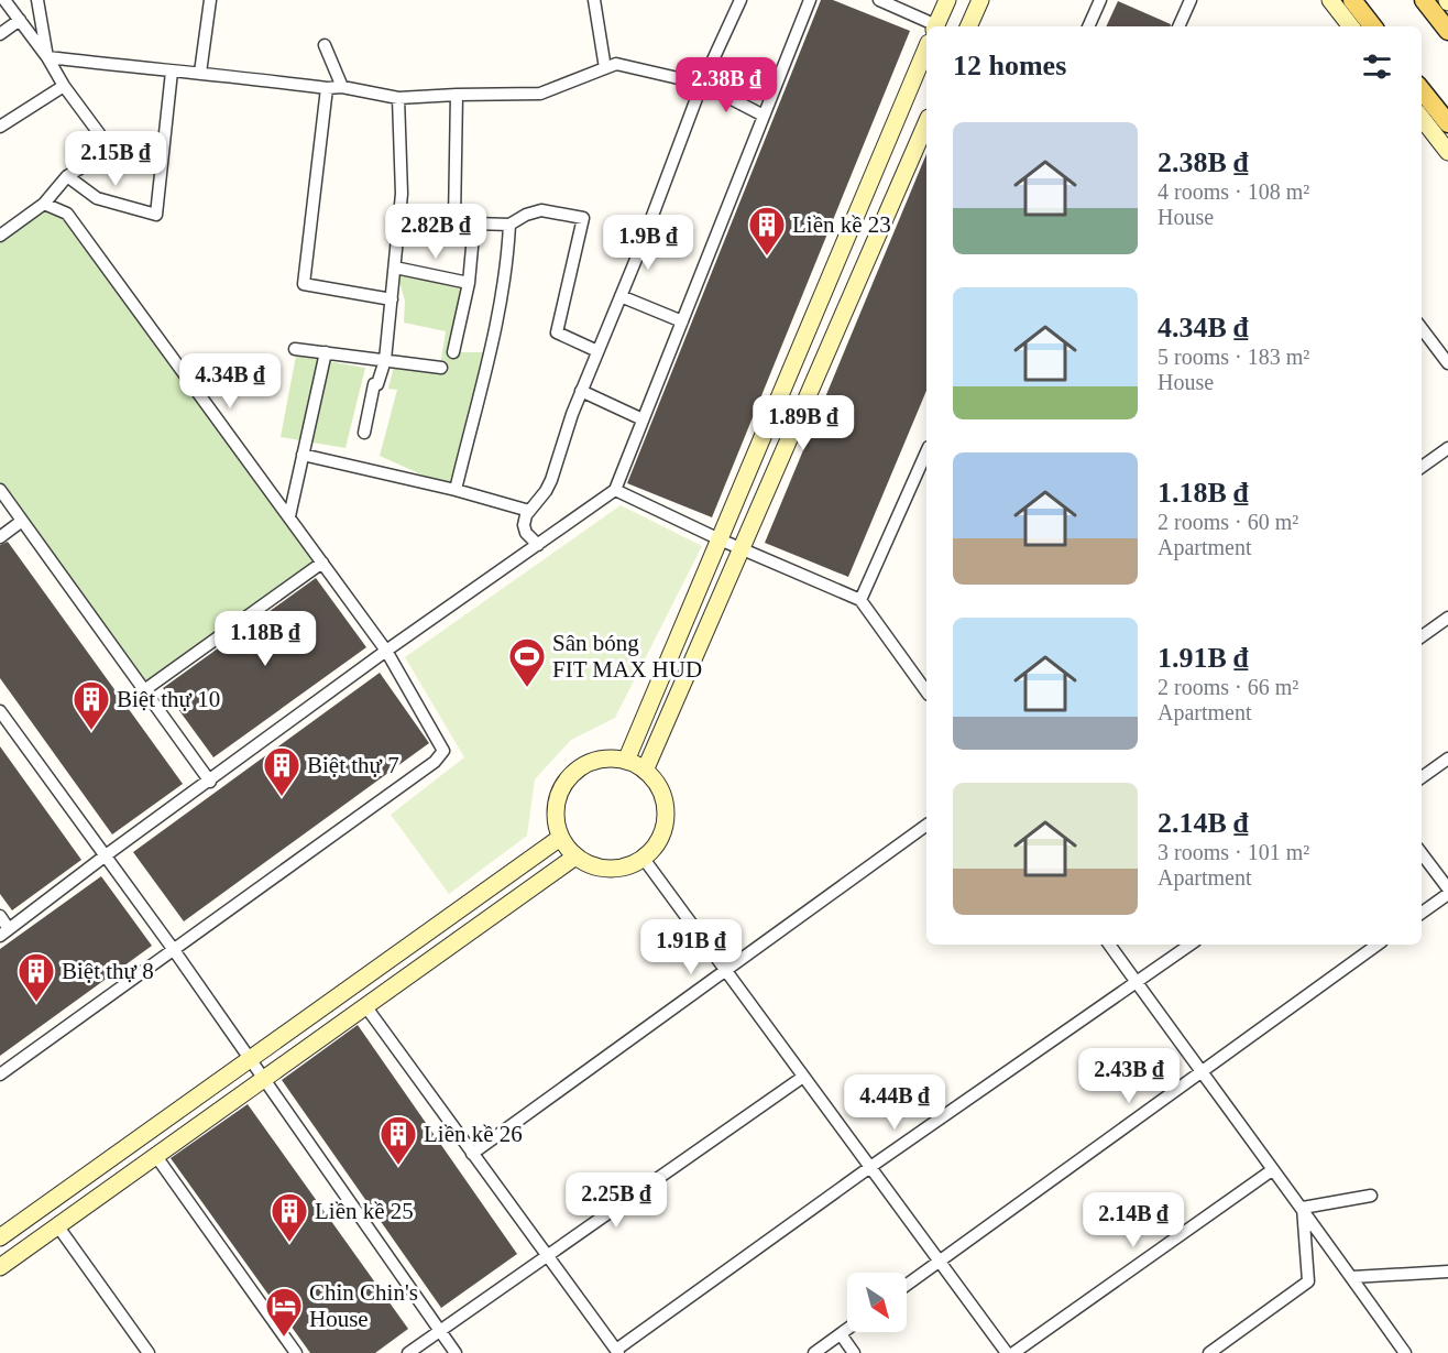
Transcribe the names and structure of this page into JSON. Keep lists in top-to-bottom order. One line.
{"places":{"building":["Liền kề 23","Biệt thự 10","Biệt thự 7","Biệt thự 8","Liền kề 26","Liền kề 25"],"sports":["Sân bóng FIT MAX HUD"],"hotel":["Chin Chin's House"]},"north":"bottom right","page":{"heading":"12 homes","price":["2.38B ₫","2.15B ₫","2.82B ₫","1.9B ₫","4.34B ₫","1.89B ₫","1.18B ₫","1.91B ₫","2.43B ₫","4.44B ₫","2.25B ₫","2.14B ₫"],"list":[{"name":"2.38B ₫","note":"4 rooms · 108 m² · House"},{"name":"4.34B ₫","note":"5 rooms · 183 m² · House"},{"name":"1.18B ₫","note":"2 rooms · 60 m² · Apartment"},{"name":"1.91B ₫","note":"2 rooms · 66 m² · Apartment"},{"name":"2.14B ₫","note":"3 rooms · 101 m² · Apartment"}]}}
